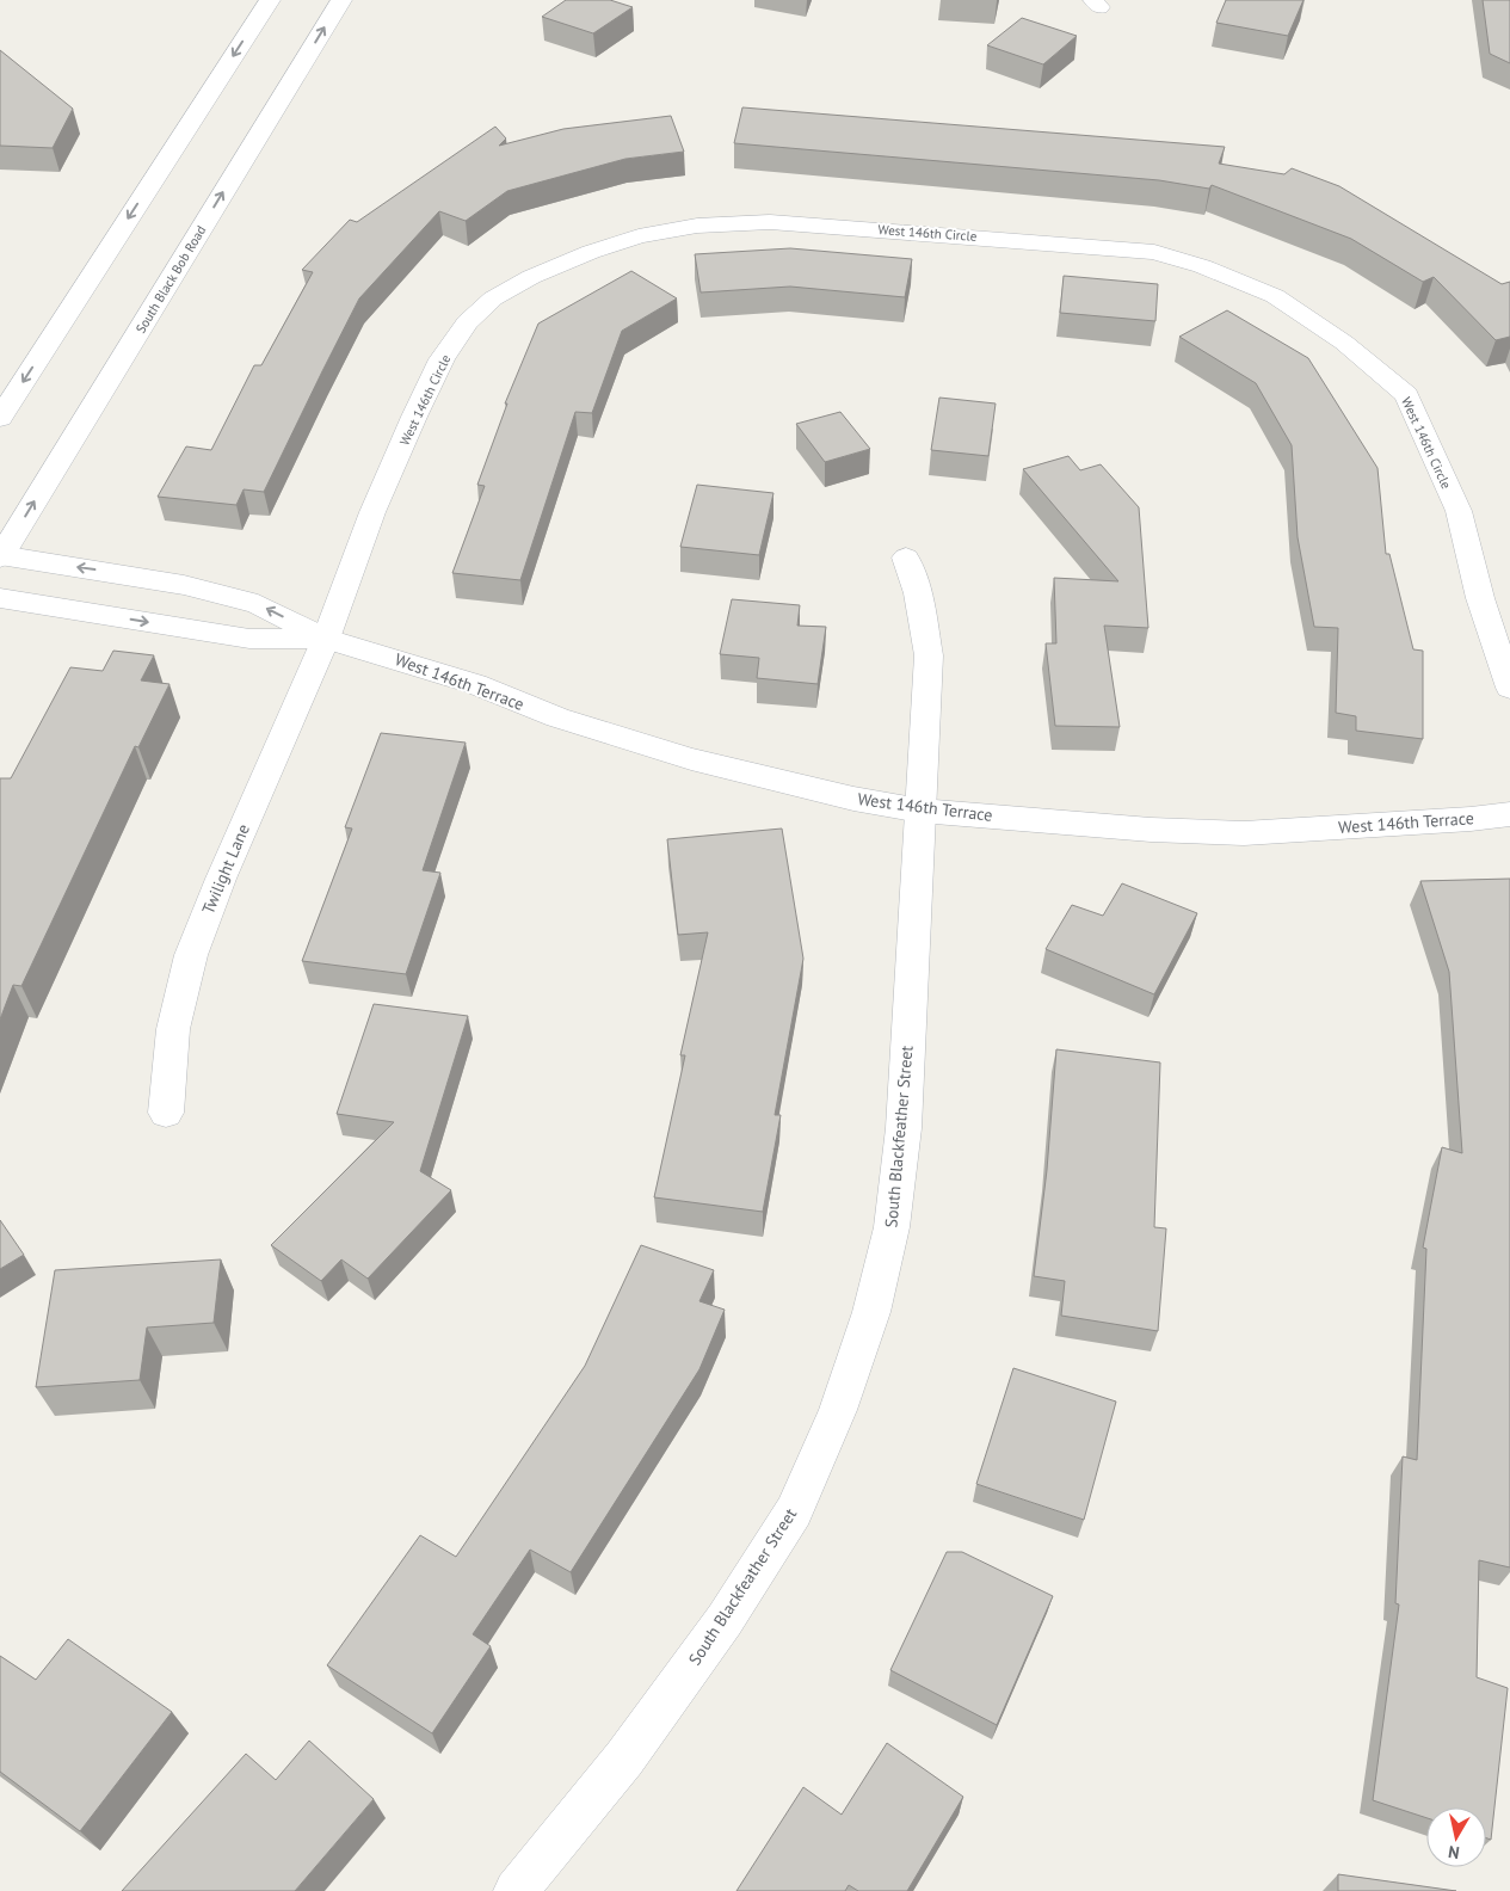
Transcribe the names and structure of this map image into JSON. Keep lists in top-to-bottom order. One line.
{"streets":{"street":["West 146th Circle","South Black Bob Road","West 146th Terrace","Twilight Lane","South Blackfeather Street"]},"crossings":[["West 146th Circle","West 146th Terrace"],["West 146th Circle","Twilight Lane"],["South Black Bob Road","West 146th Terrace"],["West 146th Terrace","Twilight Lane"],["West 146th Terrace","South Blackfeather Street"]],"north":"bottom"}
